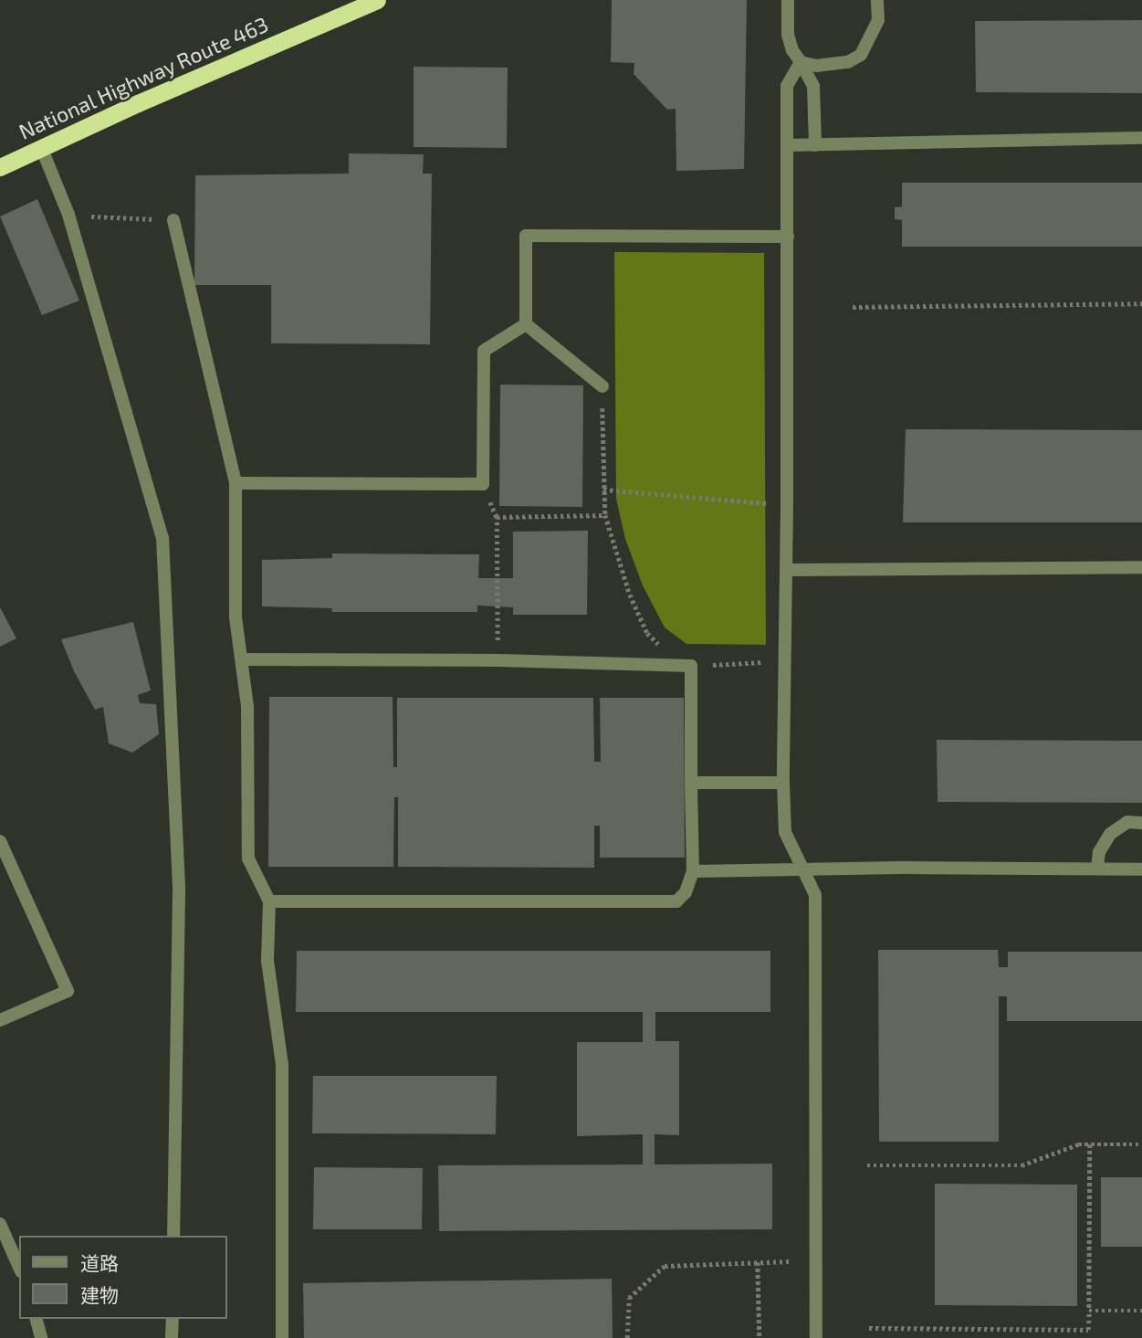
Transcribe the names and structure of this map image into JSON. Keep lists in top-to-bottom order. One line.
{"streets":{"highway":["National Highway Route 463"]},"legend":["道路","建物"]}
